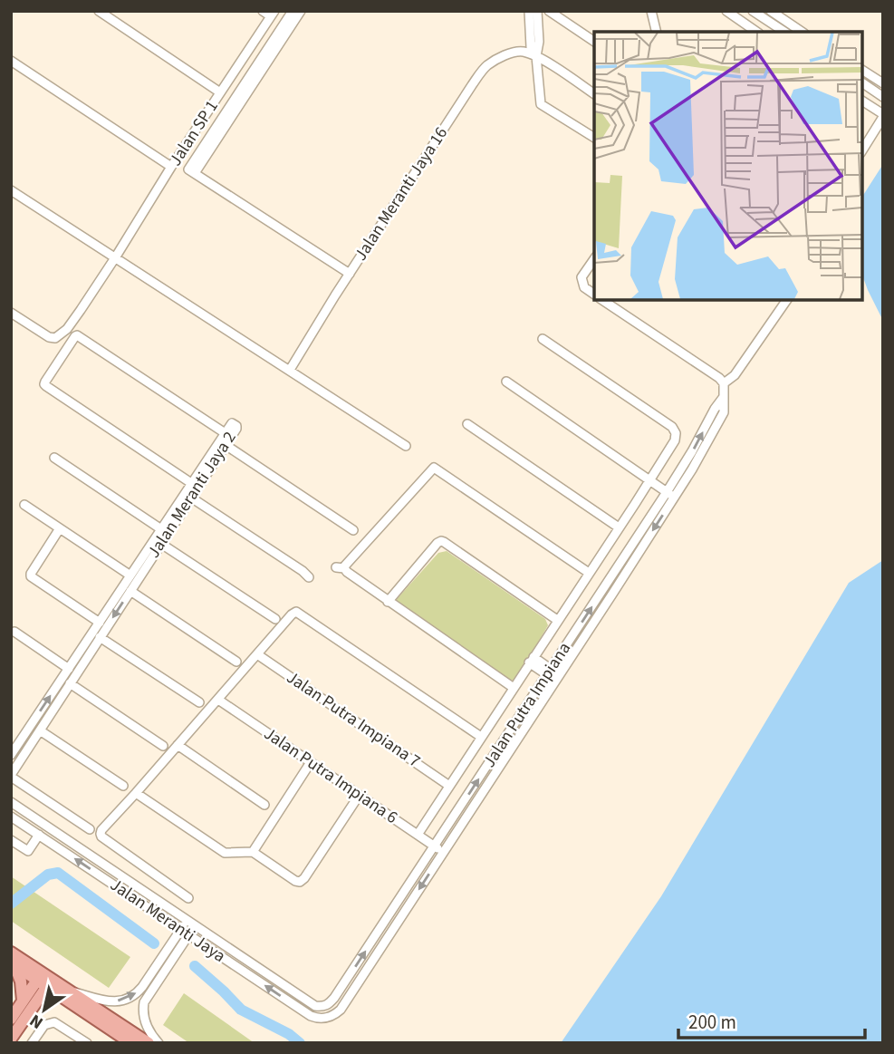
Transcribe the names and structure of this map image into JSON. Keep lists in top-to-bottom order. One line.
{"streets":{"street":["Jalan SP 1","Jalan Meranti Jaya 16","Jalan Meranti Jaya 2","Jalan Putra Impiana","Jalan Putra Impiana 7","Jalan Putra Impiana 6","Jalan Meranti Jaya"]},"crossings":[["Jalan Putra Impiana","Jalan Putra Impiana 6"],["Jalan Putra Impiana","Jalan Meranti Jaya"]],"scale_bar":"200 m","north":"bottom left"}
